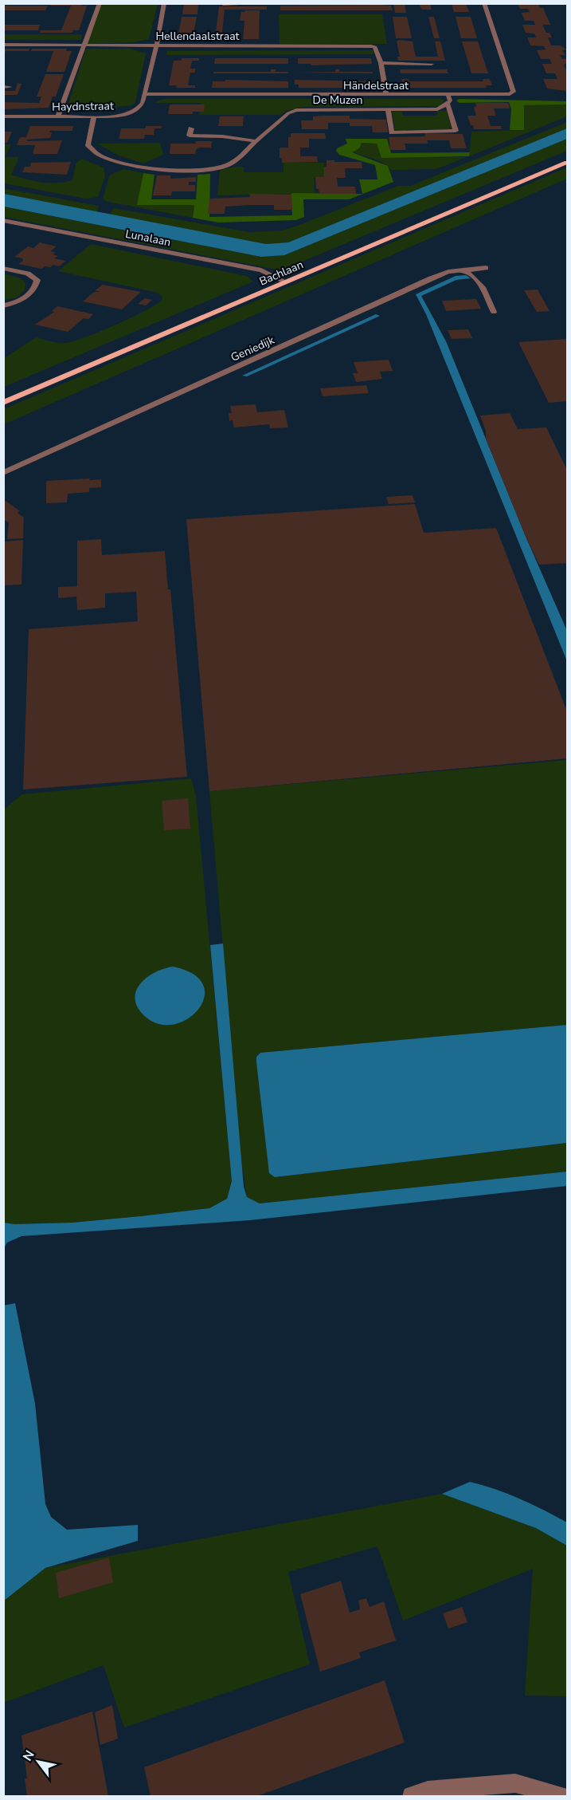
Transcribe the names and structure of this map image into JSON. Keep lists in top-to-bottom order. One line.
{"streets":{"main road":["Bachlaan"],"street":["Hellendaalstraat","Händelstraat","De Muzen","Haydnstraat","Lunalaan","Geniedijk"]},"crossings":[["Hellendaalstraat","Händelstraat"],["Hellendaalstraat","Haydnstraat"],["Händelstraat","Haydnstraat"],["De Muzen","Haydnstraat"],["Lunalaan","Bachlaan"]],"north":"top left"}
